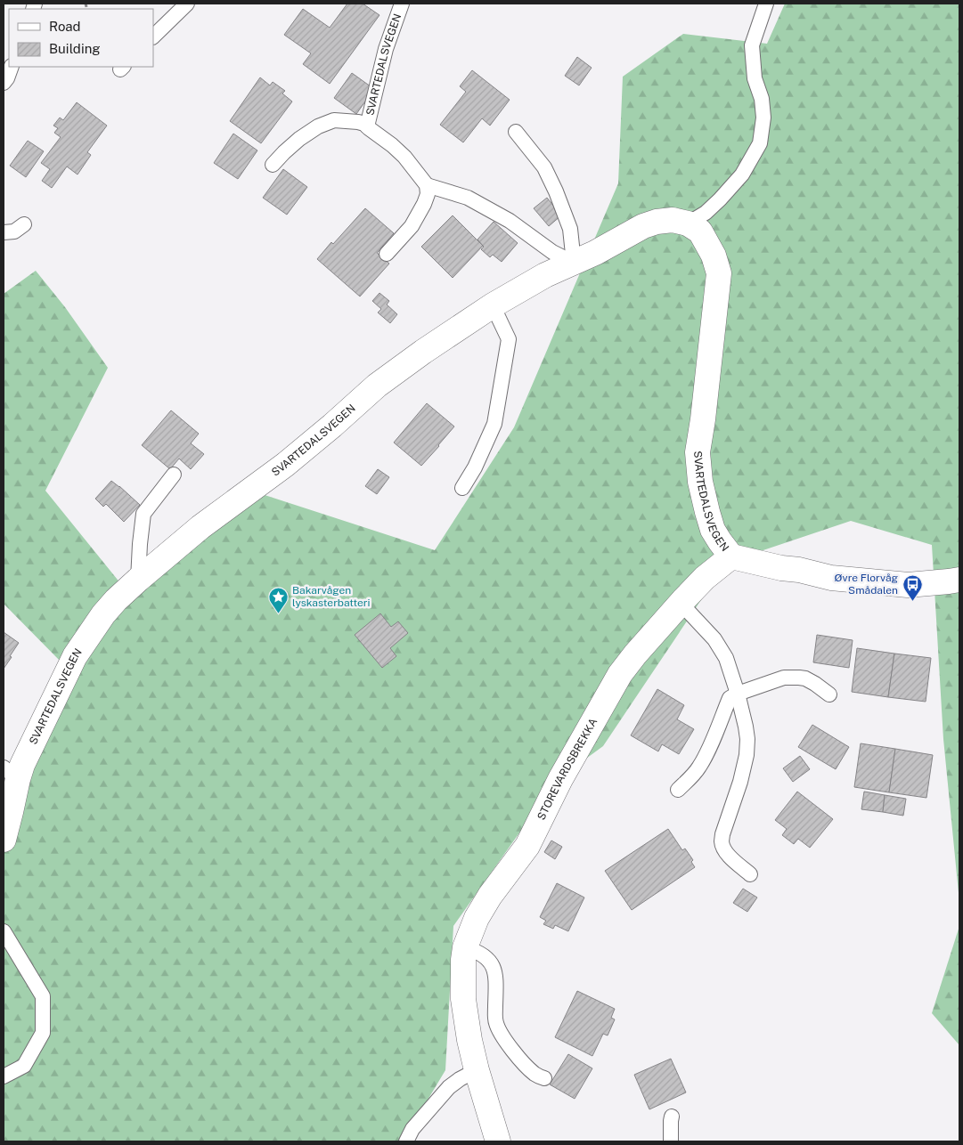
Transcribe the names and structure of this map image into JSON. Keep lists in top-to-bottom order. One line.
{"streets":{"street":["SVARTEDALSVEGEN","STOREVARDSBREKKA"]},"crossings":[["SVARTEDALSVEGEN","STOREVARDSBREKKA"]],"places":{"bus stop":["Øvre Florvåg Smådalen"],"place":["Bakarvågen lyskasterbatteri"]},"legend":["Road","Building"]}
